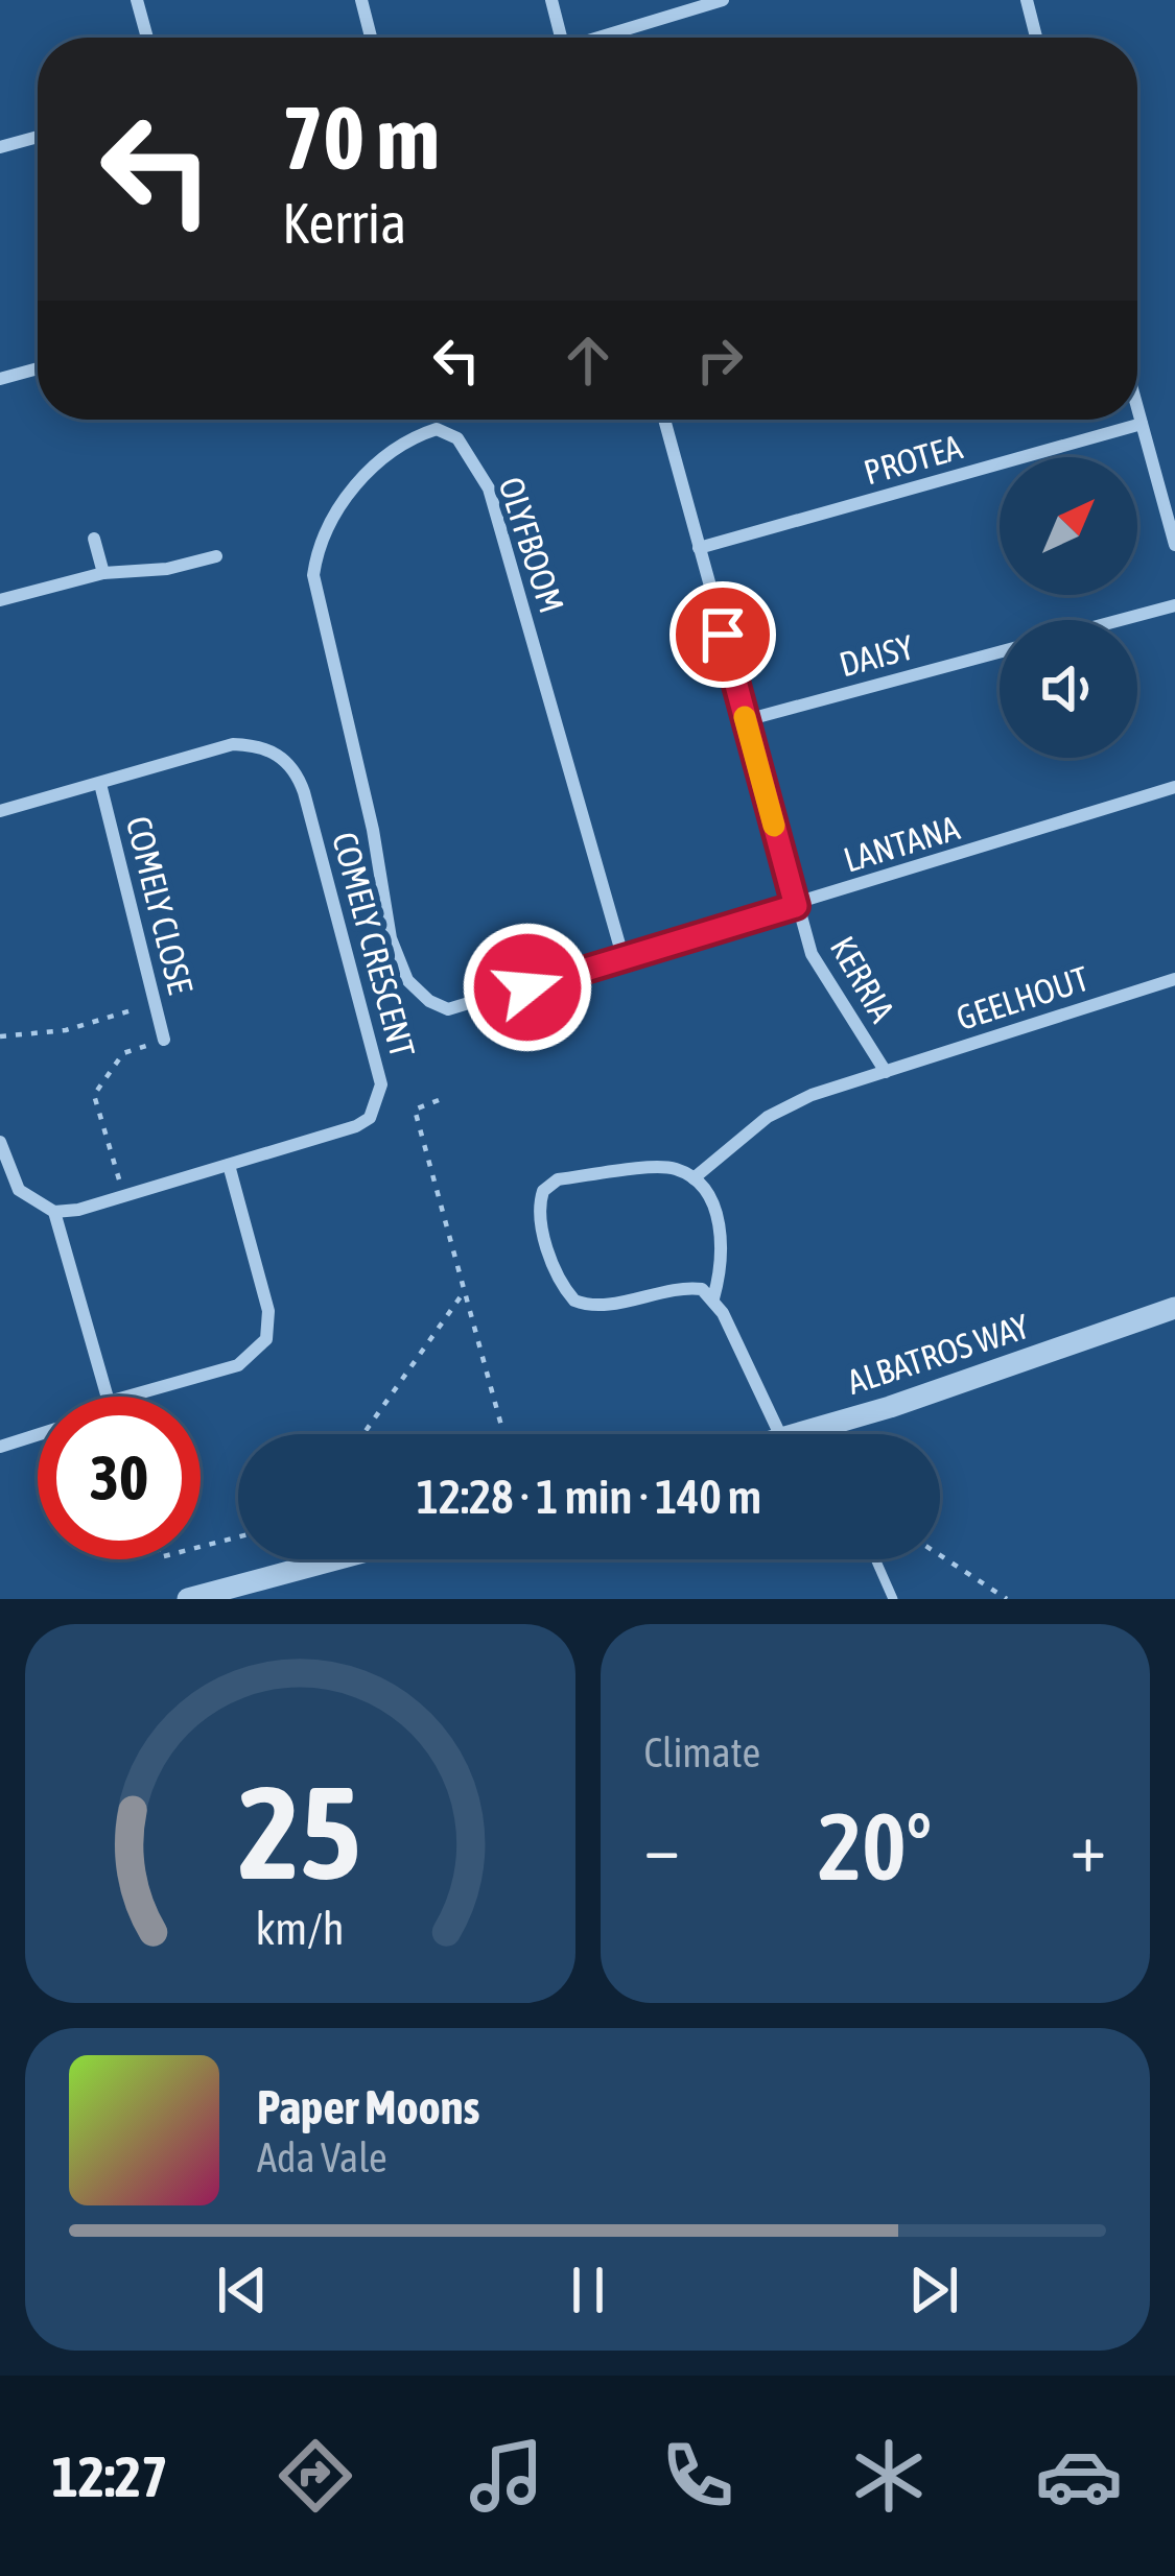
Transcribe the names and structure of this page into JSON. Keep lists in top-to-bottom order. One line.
{"streets":{"street":["PROTEA","OLYFBOOM","DAISY","LANTANA","COMELY CLOSE","COMELY CRESCENT","KERRIA","GEELHOUT","ALBATROS WAY"]},"crossings":[["PROTEA","KERRIA"],["OLYFBOOM","LANTANA"],["DAISY","KERRIA"],["LANTANA","KERRIA"],["COMELY CLOSE","COMELY CRESCENT"],["KERRIA","GEELHOUT"]],"north":"top right","page":{"turn":["70 m","Kerria"],"limit":"30","trip":"12:28 · 1 min · 140 m","tile":"Climate","heat":["−","20°","+"],"song":["Paper Moons","Ada Vale"],"tabs":"12:27","gauge":["25","km/h"]}}
